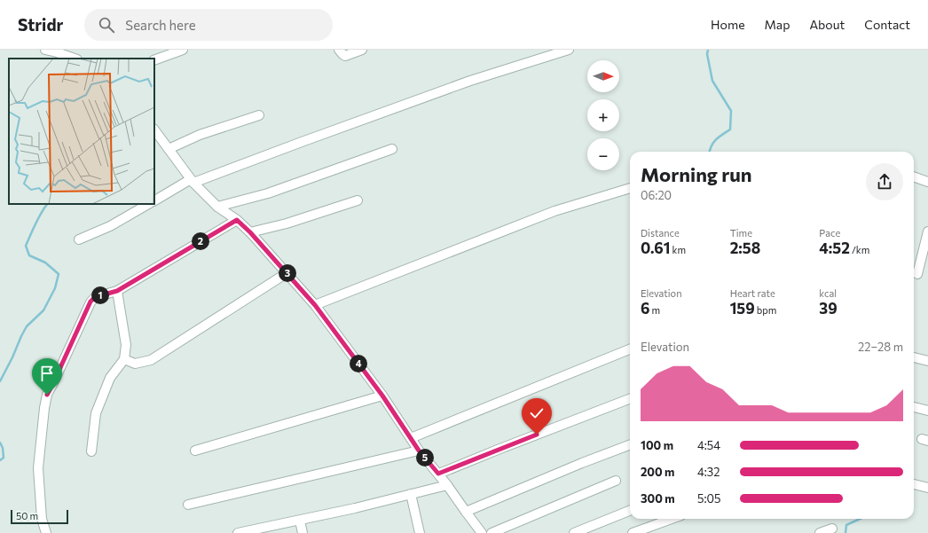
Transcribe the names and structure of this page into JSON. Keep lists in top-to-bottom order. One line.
{"scale_bar":"50 m","north":"right","page":{"header":"Stridr","search":"Search here","nav":["Home","Map","About","Contact"],"map_buttons":["+","−"],"heading":["Morning run","06:20"],"stats":[["Distance","0.61 km"],["Time","2:58"],["Pace","4:52 /km"],["Elevation","6 m"],["Heart rate","159 bpm"],["kcal","39"]],"pins":["2","3","1","4","5"],"chart":["Elevation","22–28 m"],"list":[{"name":"100 m","note":"4:54"},{"name":"200 m","note":"4:32"},{"name":"300 m","note":"5:05"}],"scale":"50 m"}}
